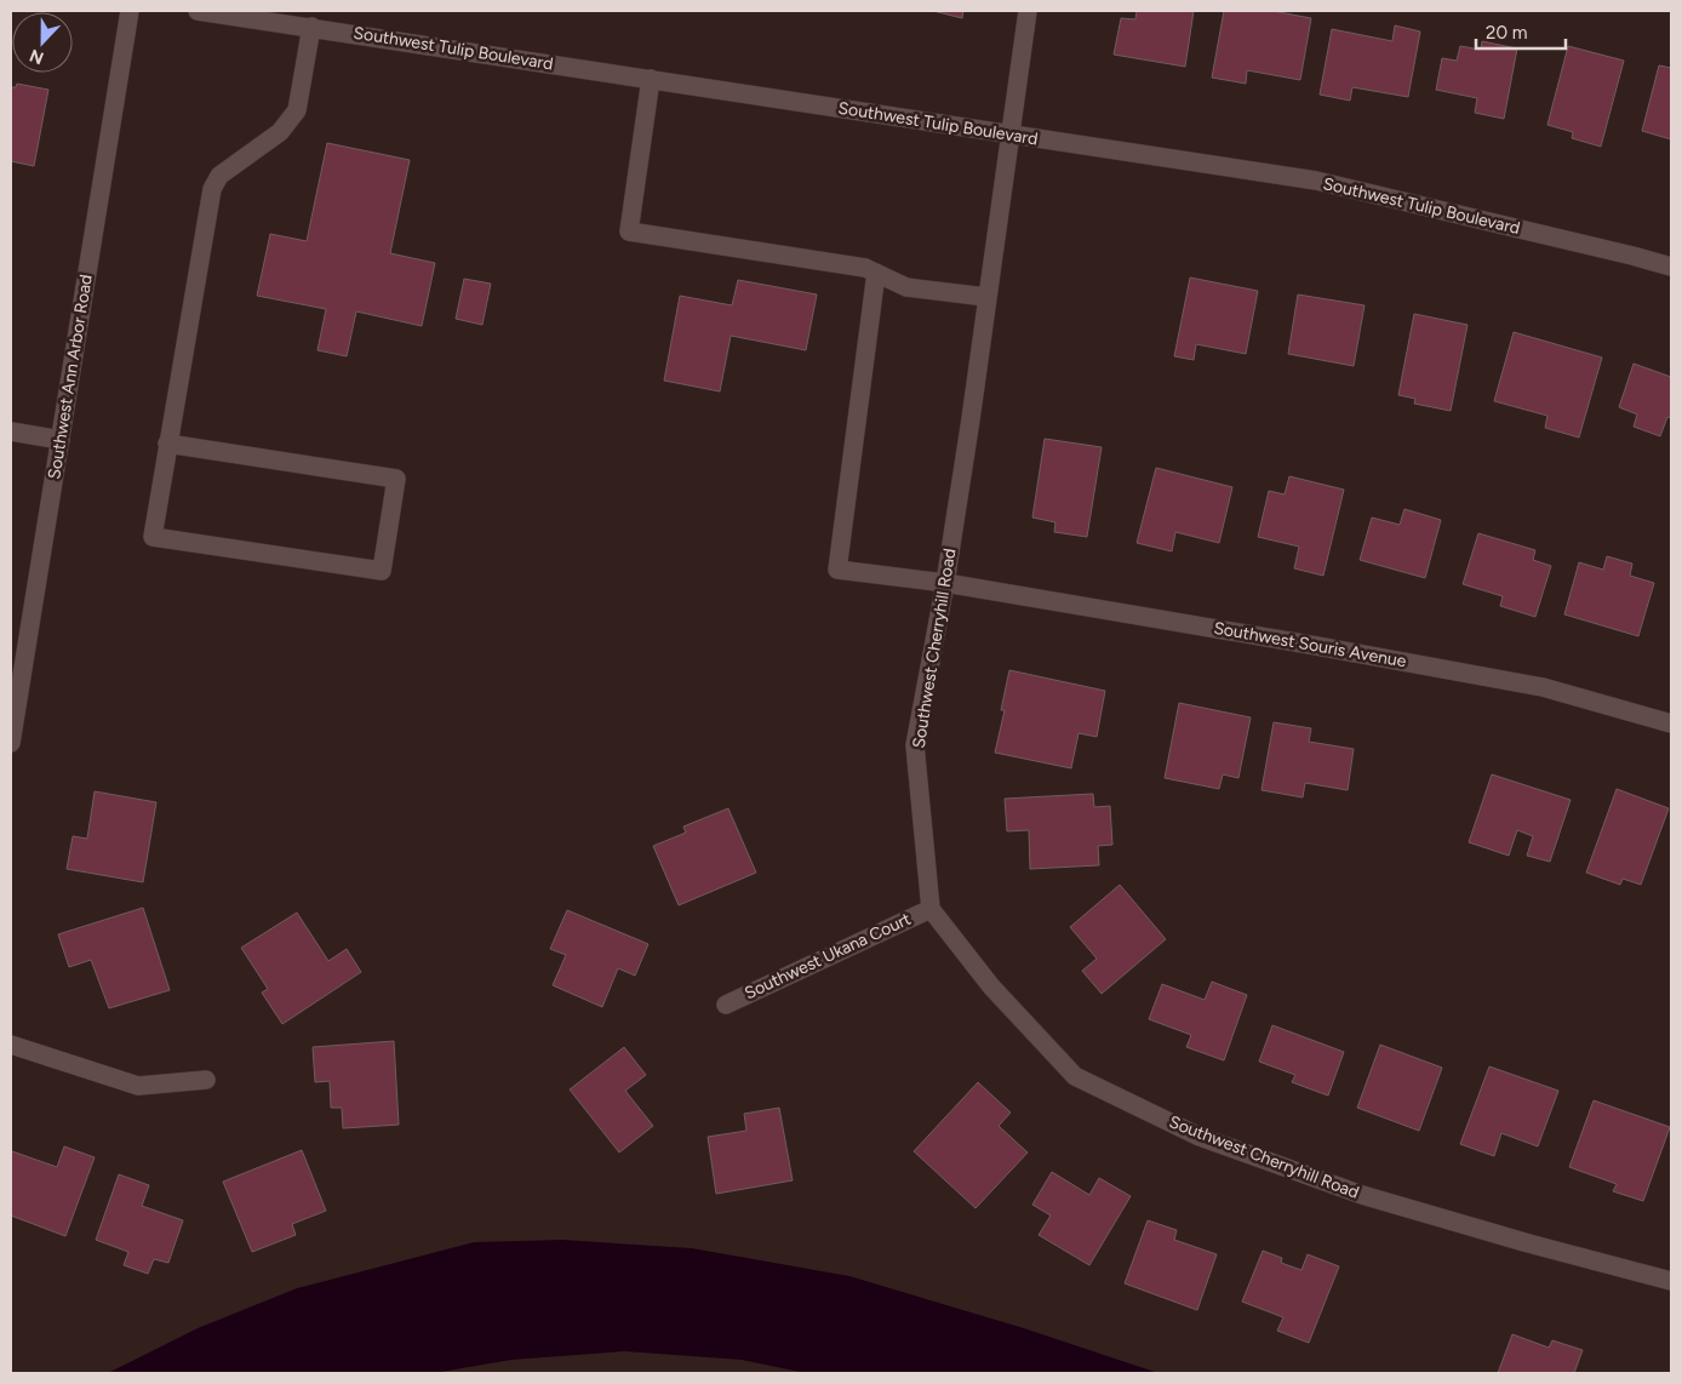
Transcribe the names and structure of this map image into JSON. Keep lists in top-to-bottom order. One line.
{"streets":{"street":["Southwest Tulip Boulevard","Southwest Ann Arbor Road","Southwest Souris Avenue","Southwest Cherryhill Road","Southwest Ukana Court"]},"crossings":[["Southwest Tulip Boulevard","Southwest Cherryhill Road"],["Southwest Souris Avenue","Southwest Cherryhill Road"],["Southwest Cherryhill Road","Southwest Ukana Court"]],"scale_bar":"20 m","north":"bottom"}
